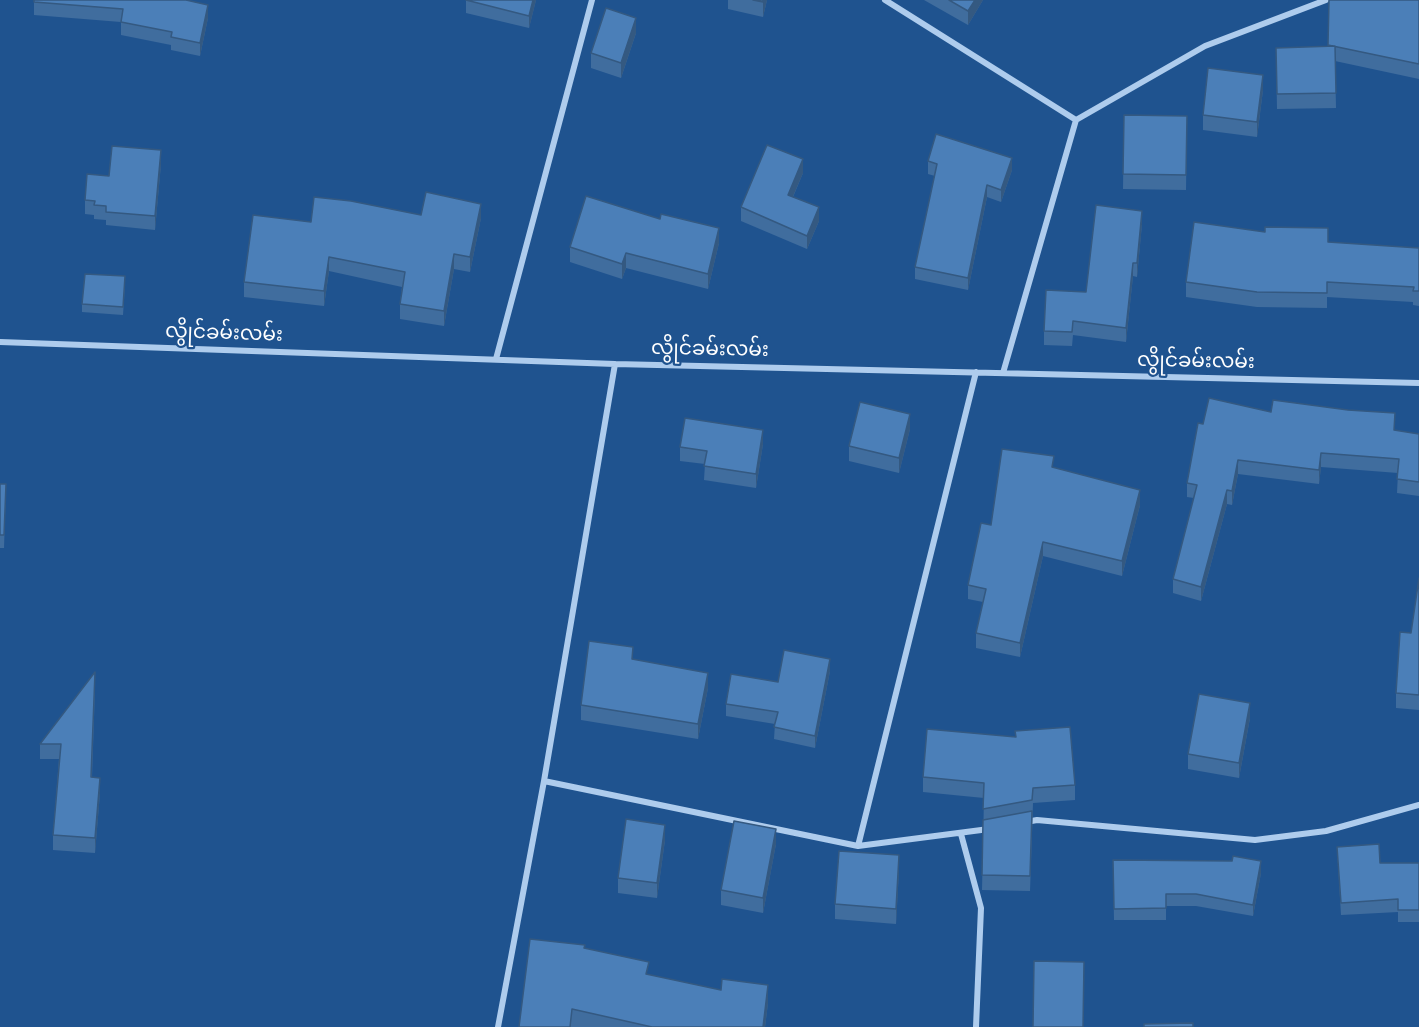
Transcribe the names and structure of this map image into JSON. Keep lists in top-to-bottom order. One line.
{"streets":{"street":["လွိုင်ခမ်းလမ်း"]}}
